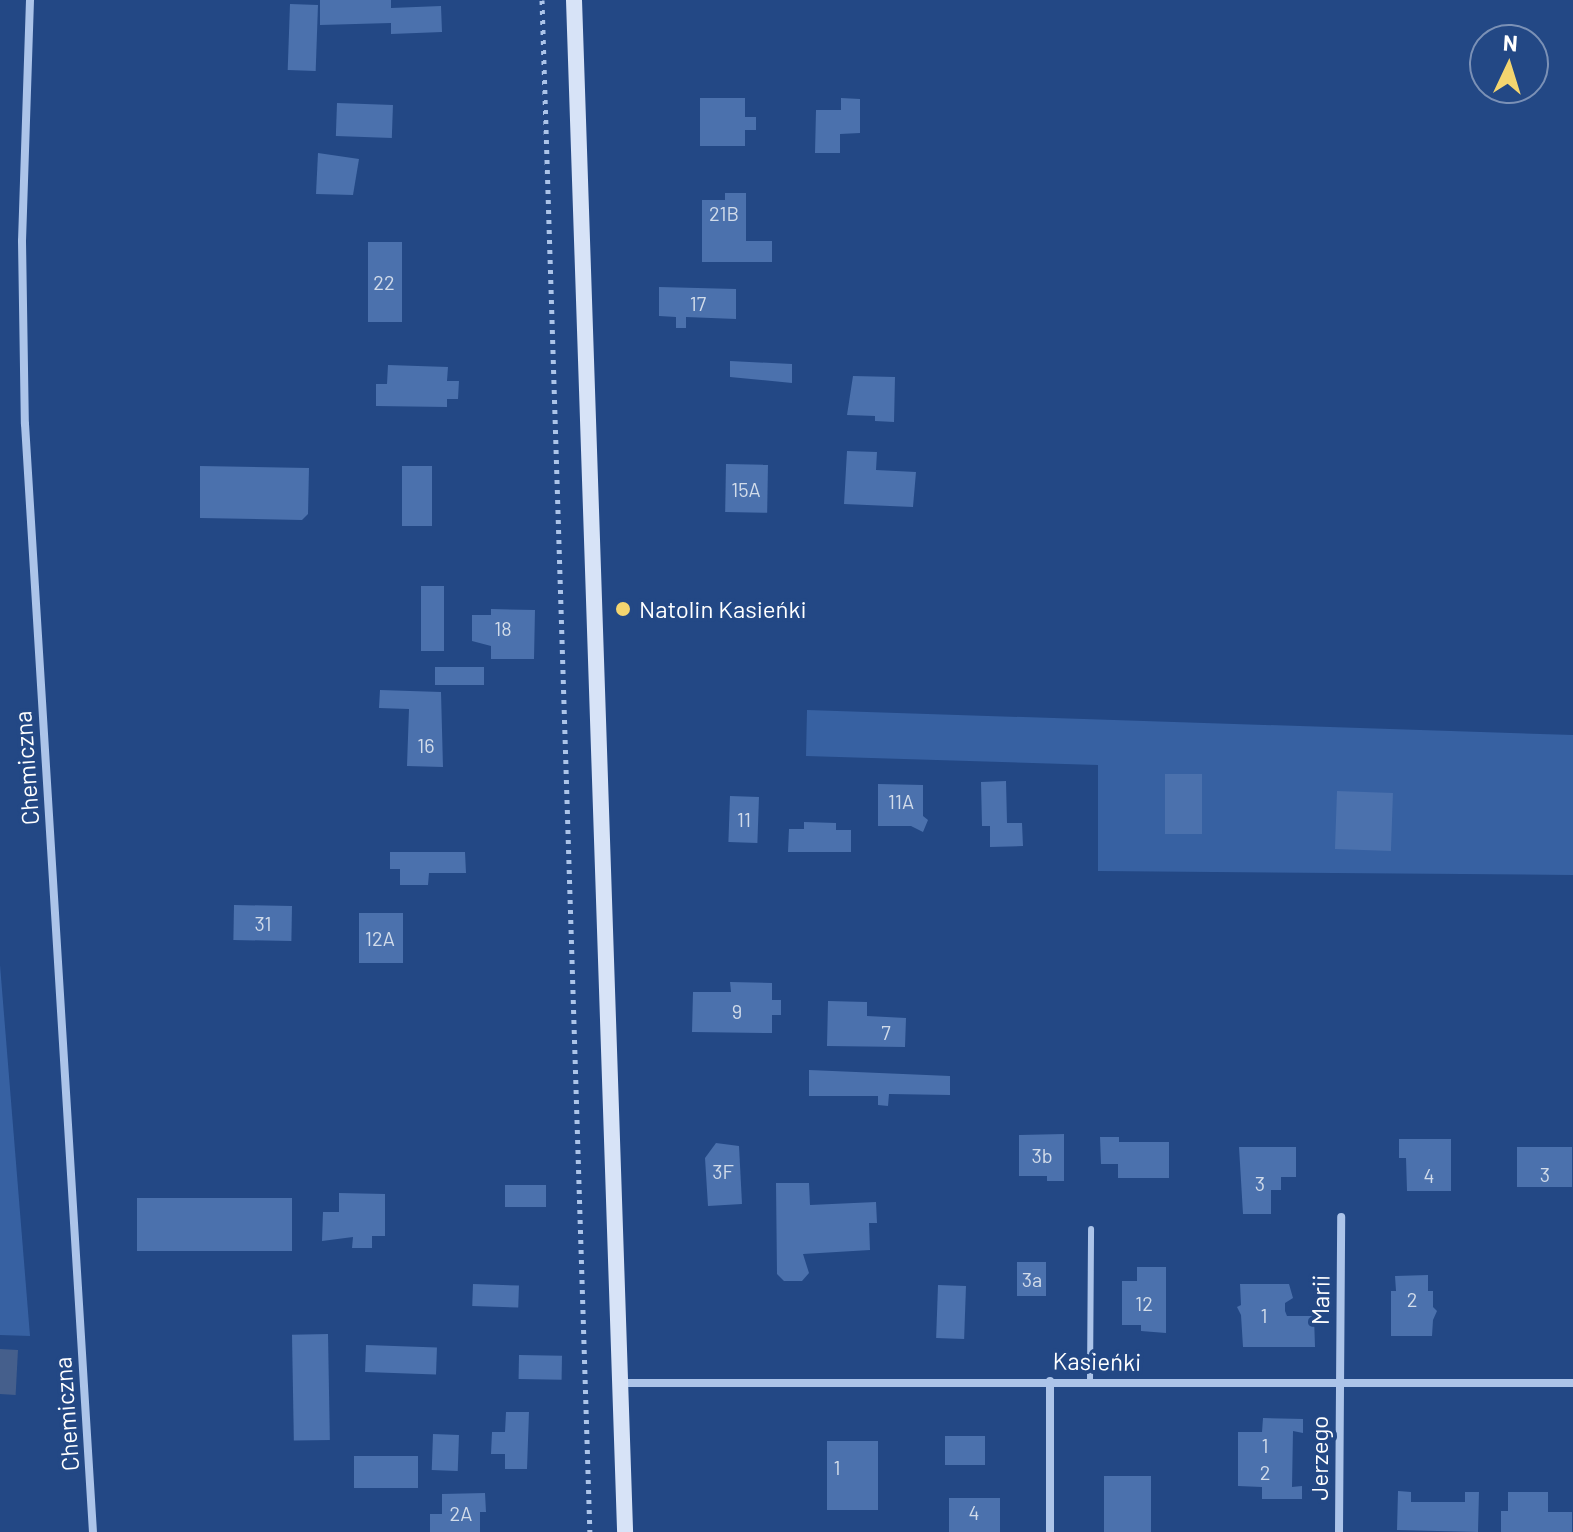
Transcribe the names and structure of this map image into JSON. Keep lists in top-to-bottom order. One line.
{"streets":{"street":["Chemiczna","Marii","Kasieńki","Jerzego"]},"crossings":[["Marii","Kasieńki"],["Marii","Jerzego"],["Kasieńki","Jerzego"]],"places":["Natolin Kasieńki"],"house_numbers":["21B","22","17","15A","18","16","11A","11","31","12A","9","7","3b","3F","3","4","3","3a","2","12","1","1","1","2","4","2A"],"north":"top"}
